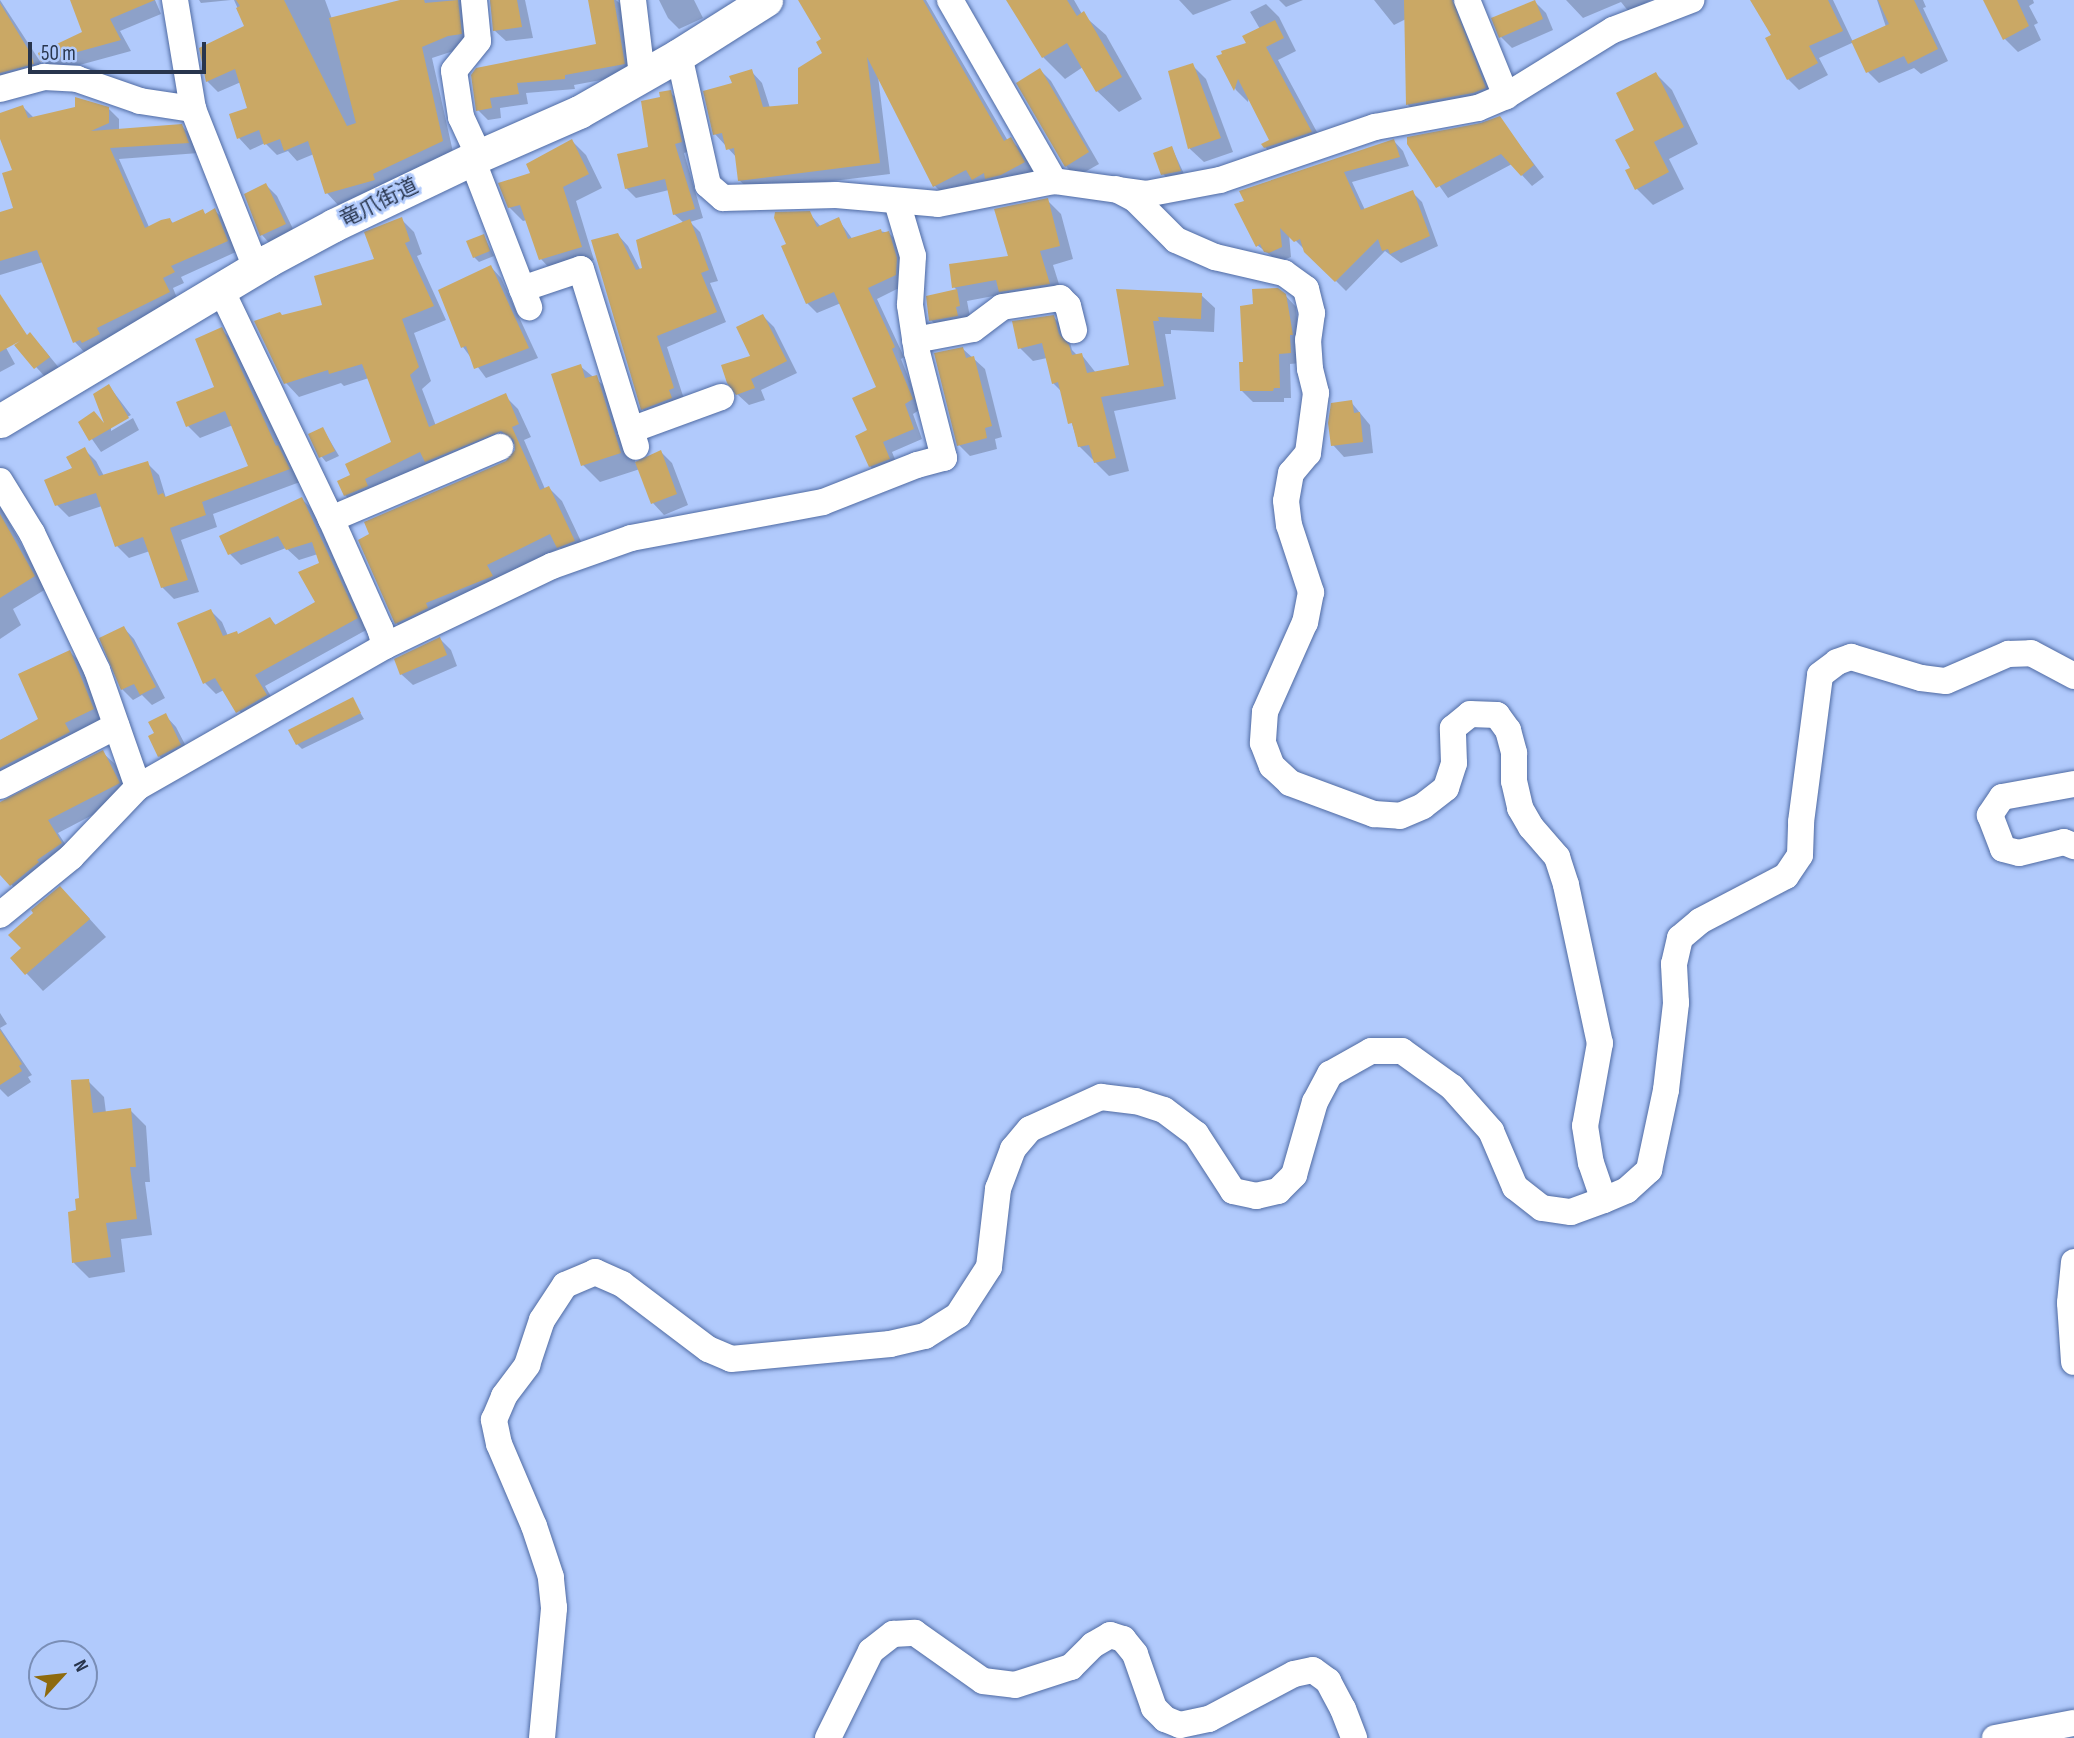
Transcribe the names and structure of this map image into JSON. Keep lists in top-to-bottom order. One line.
{"streets":{"main road":["竜爪街道"]},"scale_bar":"50 m","north":"top right"}
